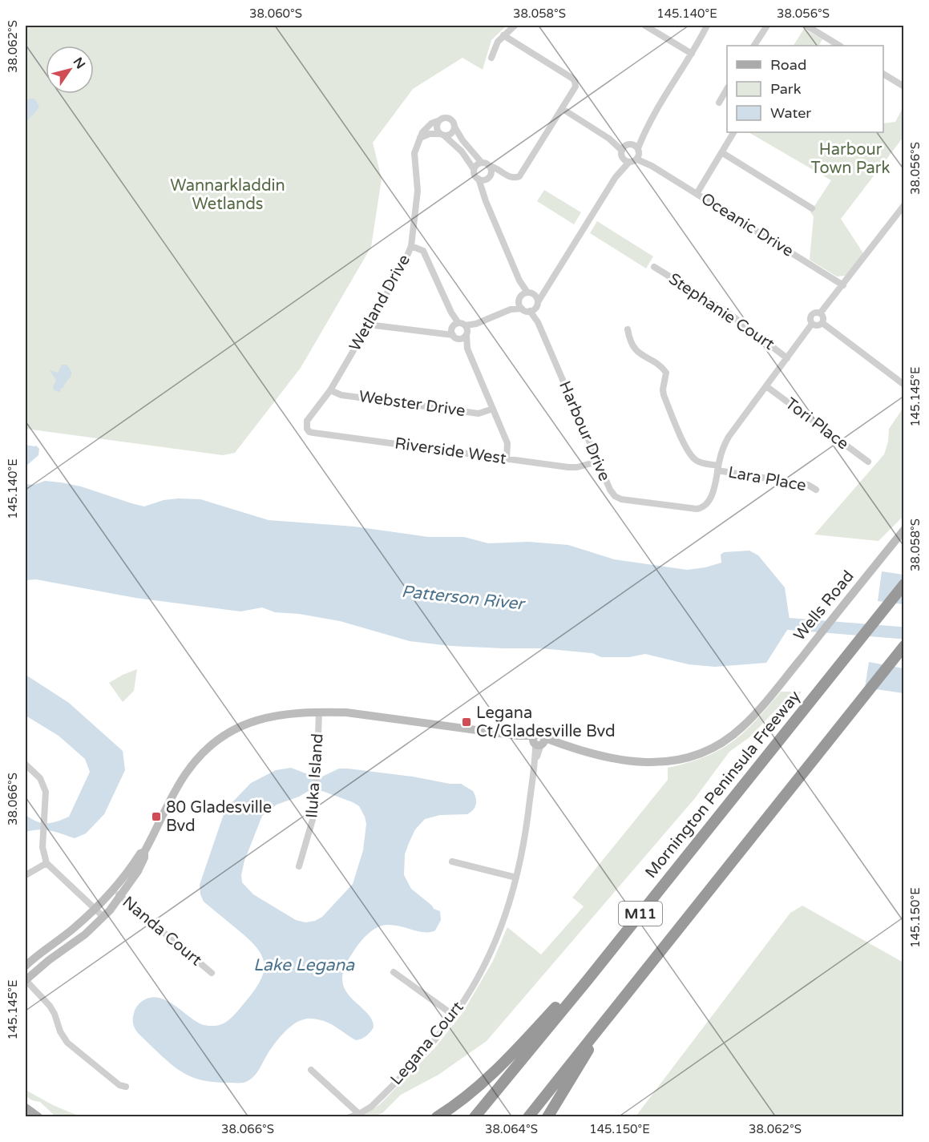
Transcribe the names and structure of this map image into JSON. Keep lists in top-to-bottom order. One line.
{"streets":{"highway":["Mornington Peninsula Freeway","M11"],"main road":["Wells Road"],"street":["Oceanic Drive","Wetland Drive","Stephanie Court","Webster Drive","Tori Place","Harbour Drive","Riverside West","Lara Place","Iluka Island","Nanda Court","Legana Court"]},"crossings":[["Wetland Drive","Webster Drive"],["Wetland Drive","Riverside West"],["Stephanie Court","Harbour Drive"],["Tori Place","Harbour Drive"],["Harbour Drive","Riverside West"],["Harbour Drive","Lara Place"],["Wells Road","Legana Court"]],"water":["Patterson River","Lake Legana"],"parks":["Harbour Town Park","Wannarkladdin Wetlands"],"places":{"transit":["Legana Ct/Gladesville Bvd","80 Gladesville Bvd"]},"legend":["Road","Park","Water"],"north":"top right","coordinates":["38.060°S","38.058°S","145.140°E","38.056°S","38.062°S","145.145°E","38.066°S","145.150°E","38.064°S"]}
